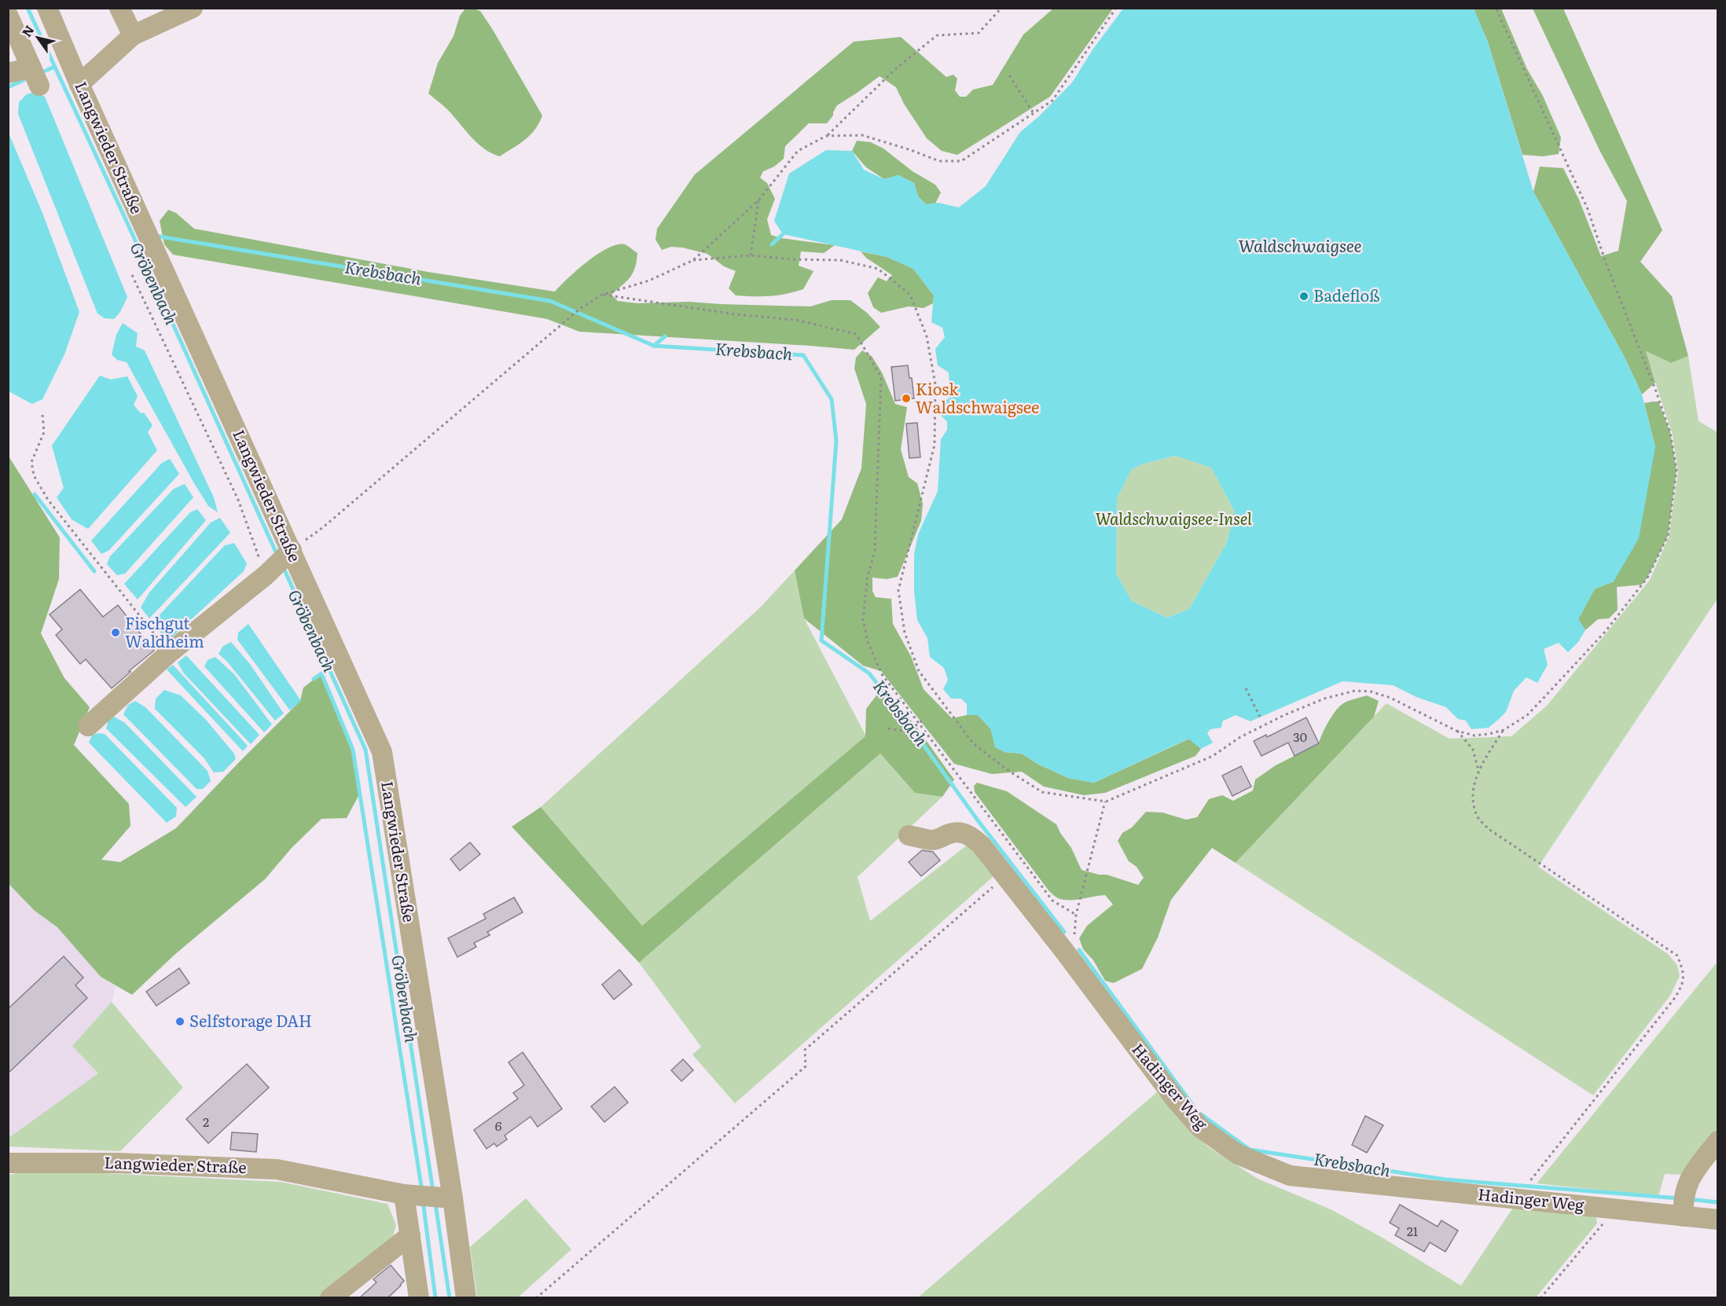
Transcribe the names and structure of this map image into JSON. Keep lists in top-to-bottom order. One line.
{"streets":{"street":["Langwieder Straße","Hadinger Weg"]},"water":["Waldschwaigsee","Krebsbach","Gröbenbach"],"parks":["Waldschwaigsee-Insel"],"places":["Badefloß","Kiosk Waldschwaigsee","Fischgut Waldheim","Selfstorage DAH"],"house_numbers":["30","2","6","21"],"north":"top left"}
